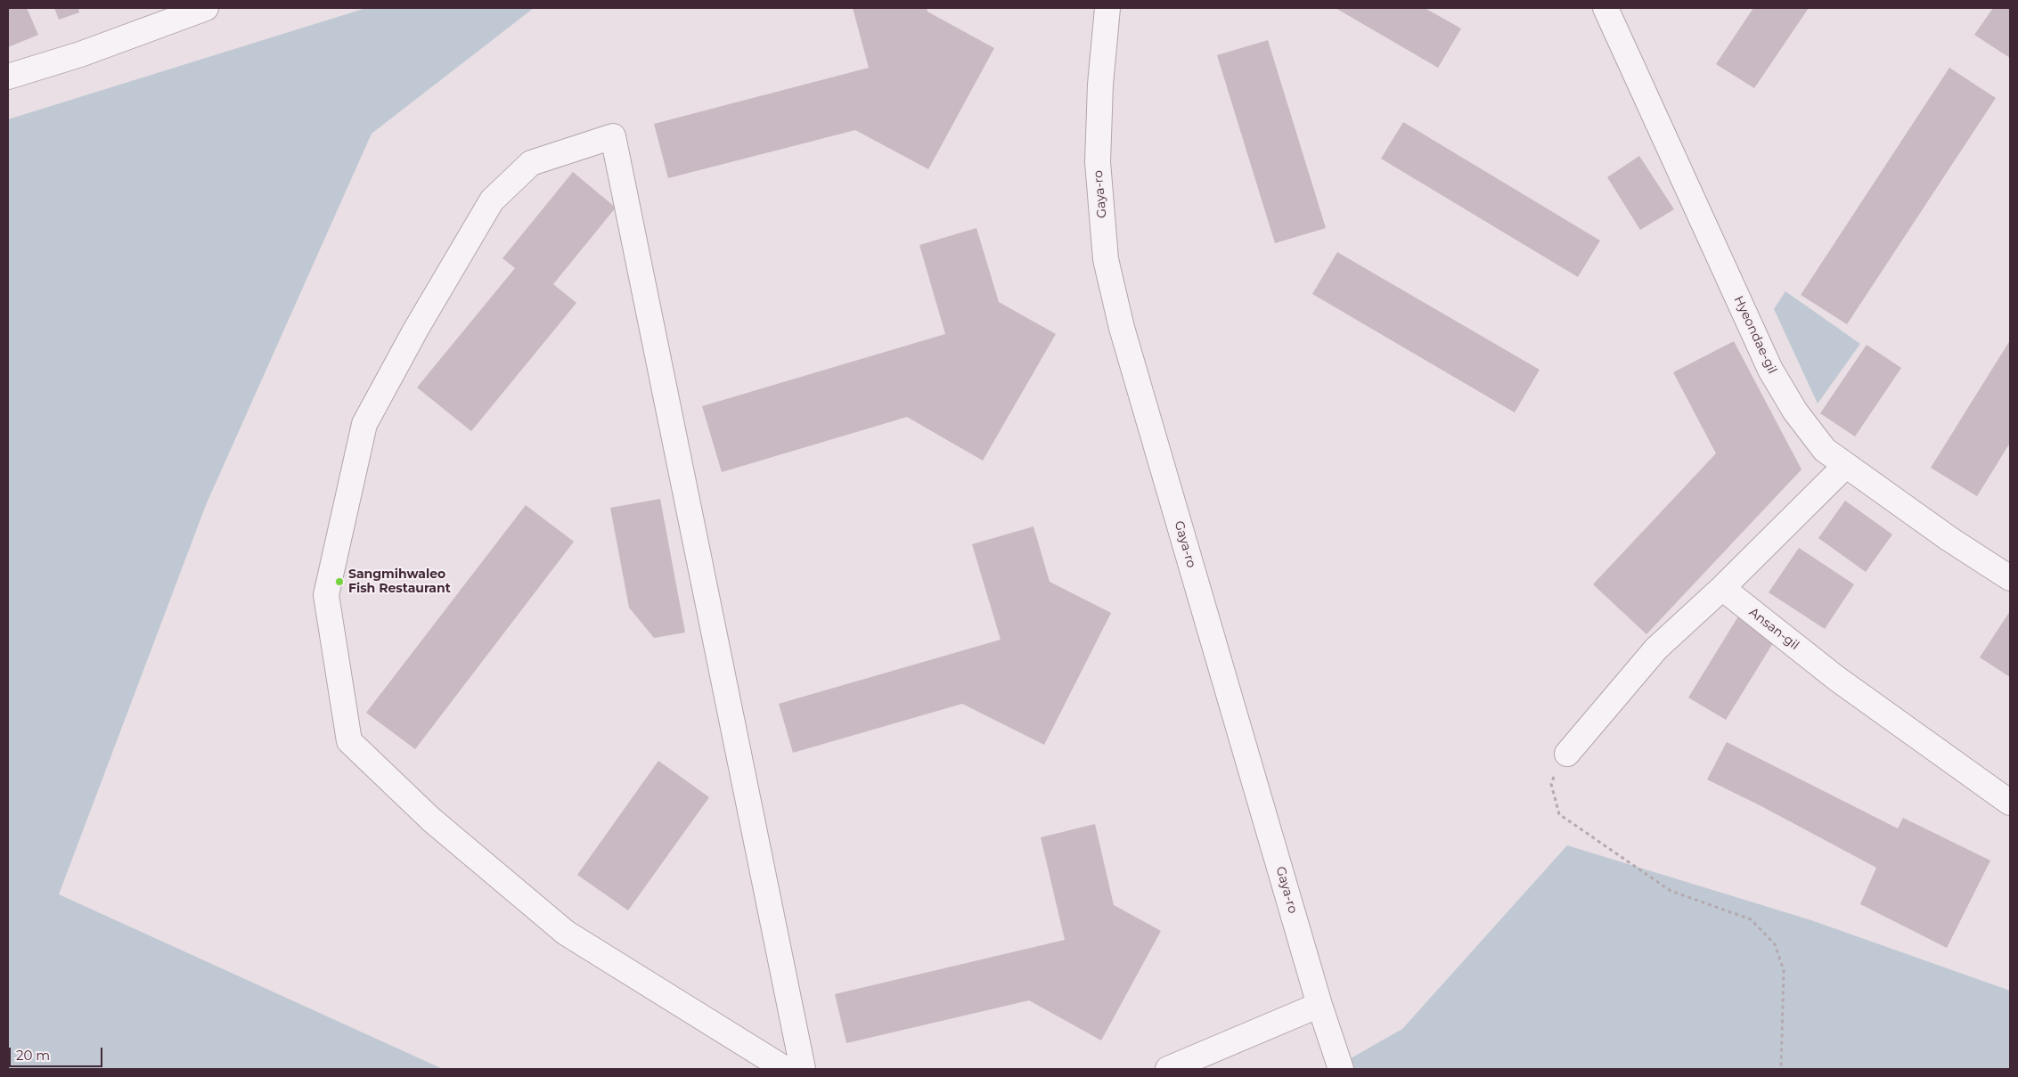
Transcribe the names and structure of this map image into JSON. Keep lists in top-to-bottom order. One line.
{"streets":{"street":["Gaya-ro","Hyeondae-gil","Ansan-gil"]},"places":["Sangmihwaleo Fish Restaurant"],"scale_bar":"20 m"}
